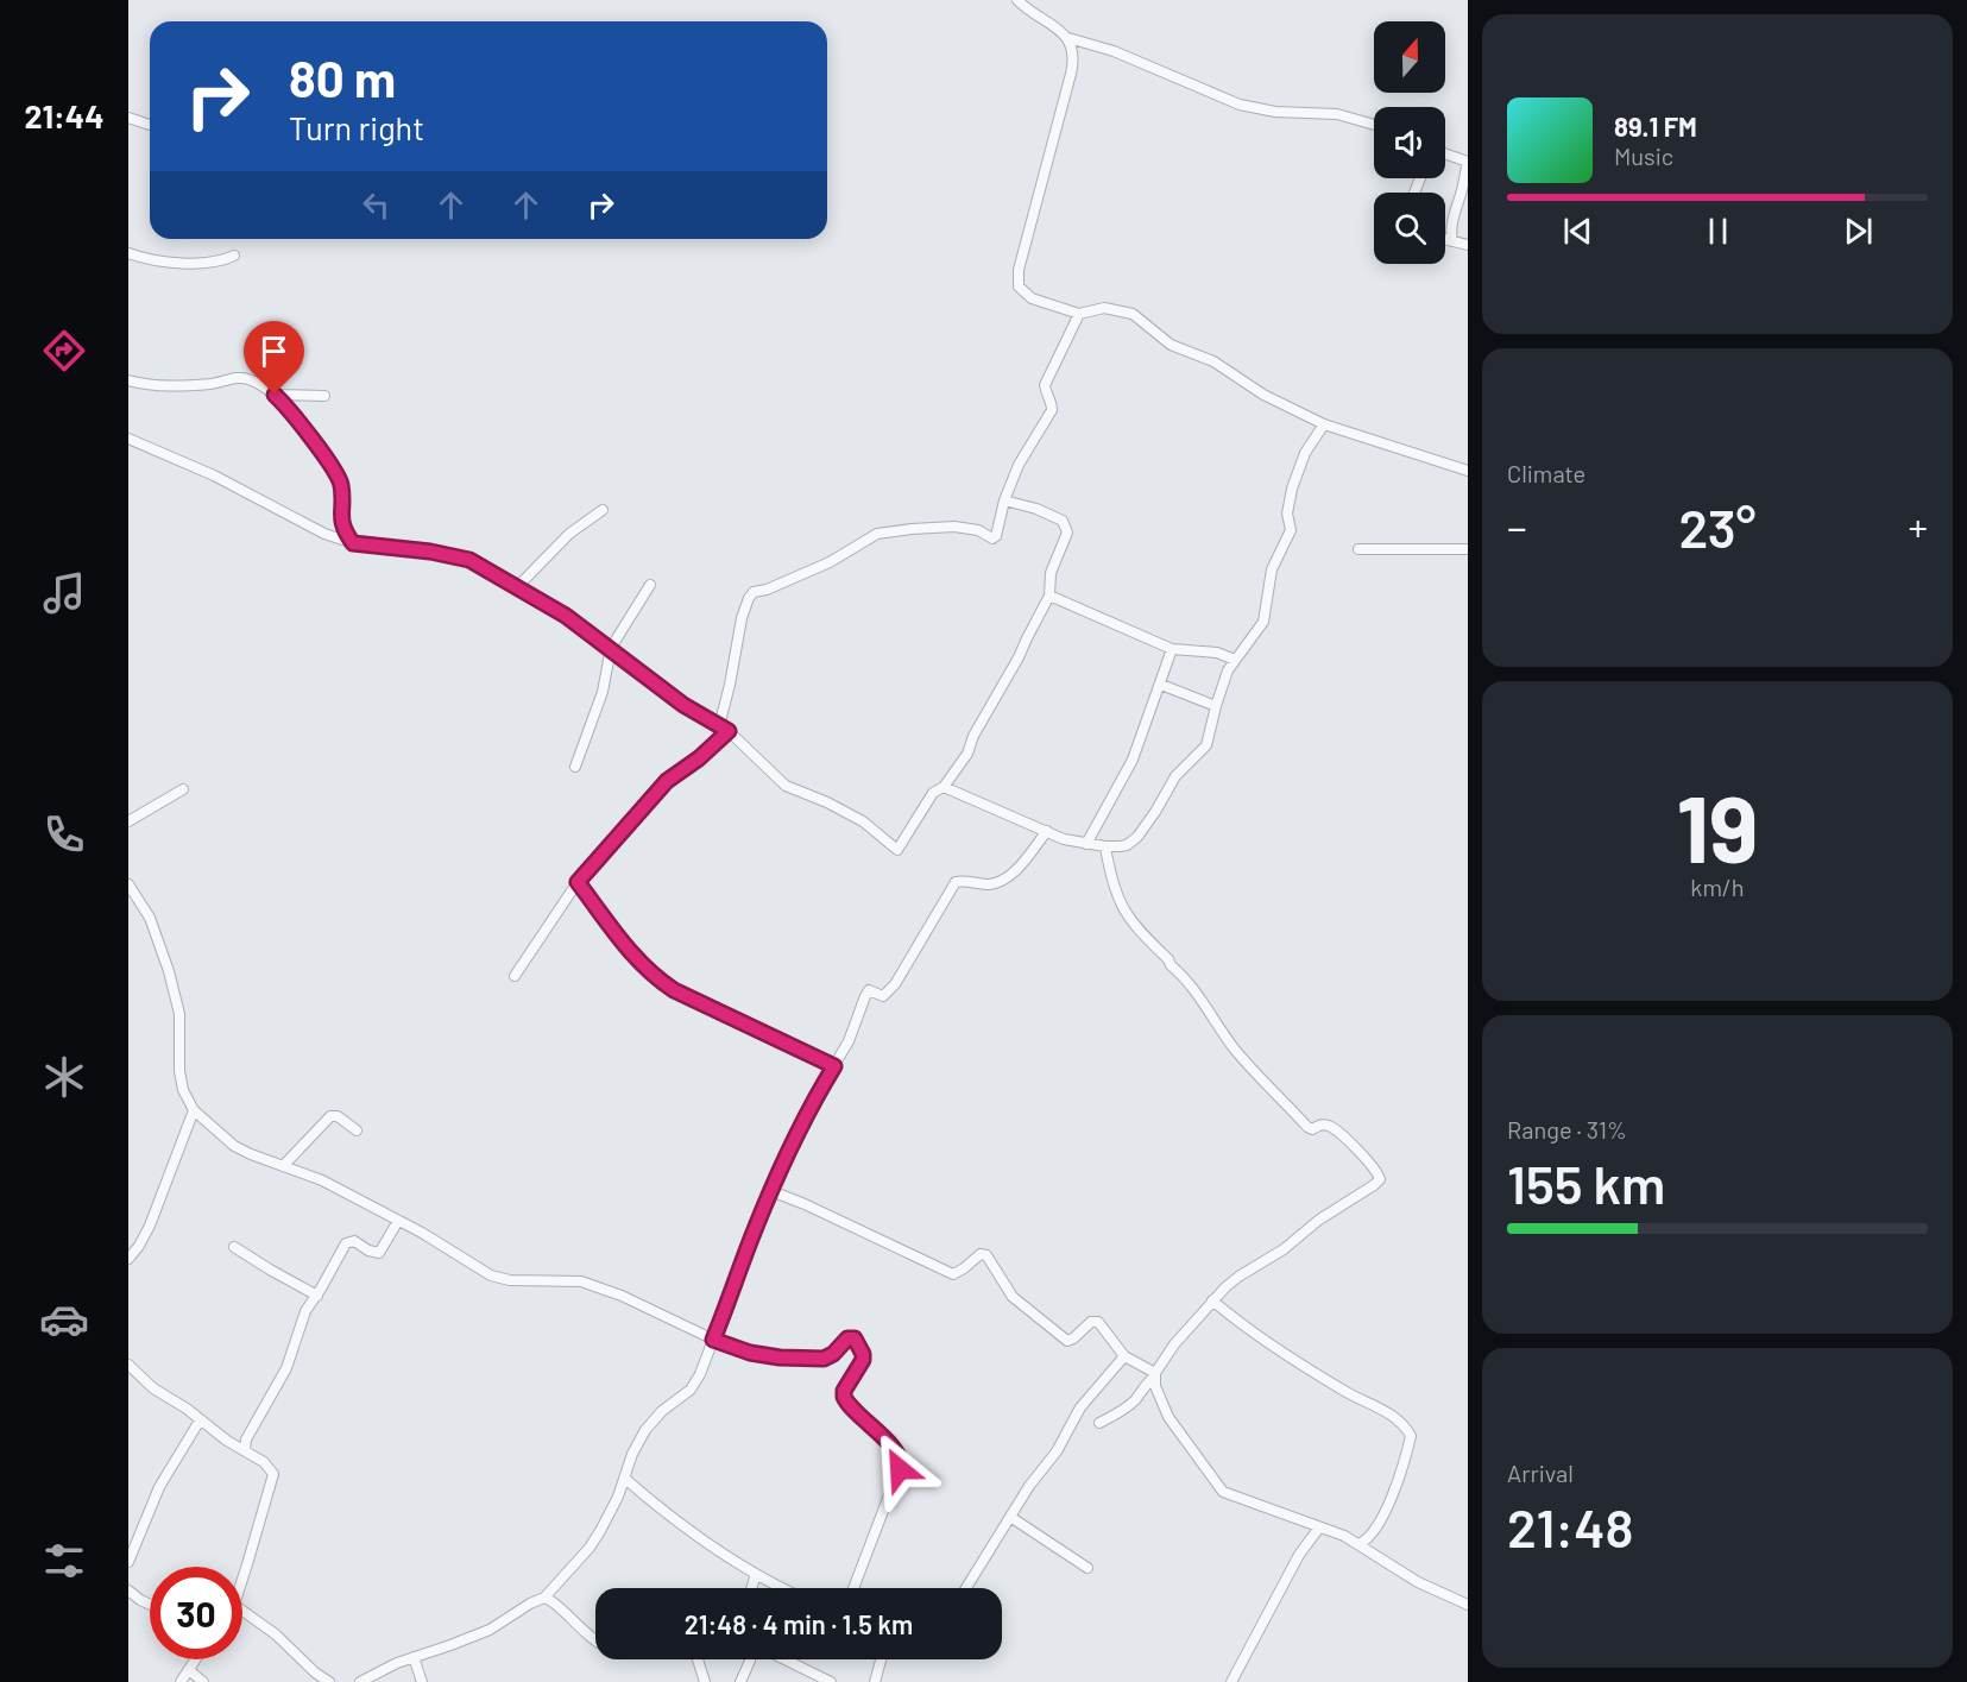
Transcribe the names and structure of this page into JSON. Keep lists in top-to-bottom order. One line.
{"north":"top","page":{"tabs":"21:44","turn":["80 m","Turn right"],"song":["89.1 FM","Music"],"tile":["Climate",["19","km/h"],["Range · 31%","155 km"],["Arrival","21:48"]],"heat":["−","23°","+"],"limit":"30","trip":"21:48 · 4 min · 1.5 km"}}
